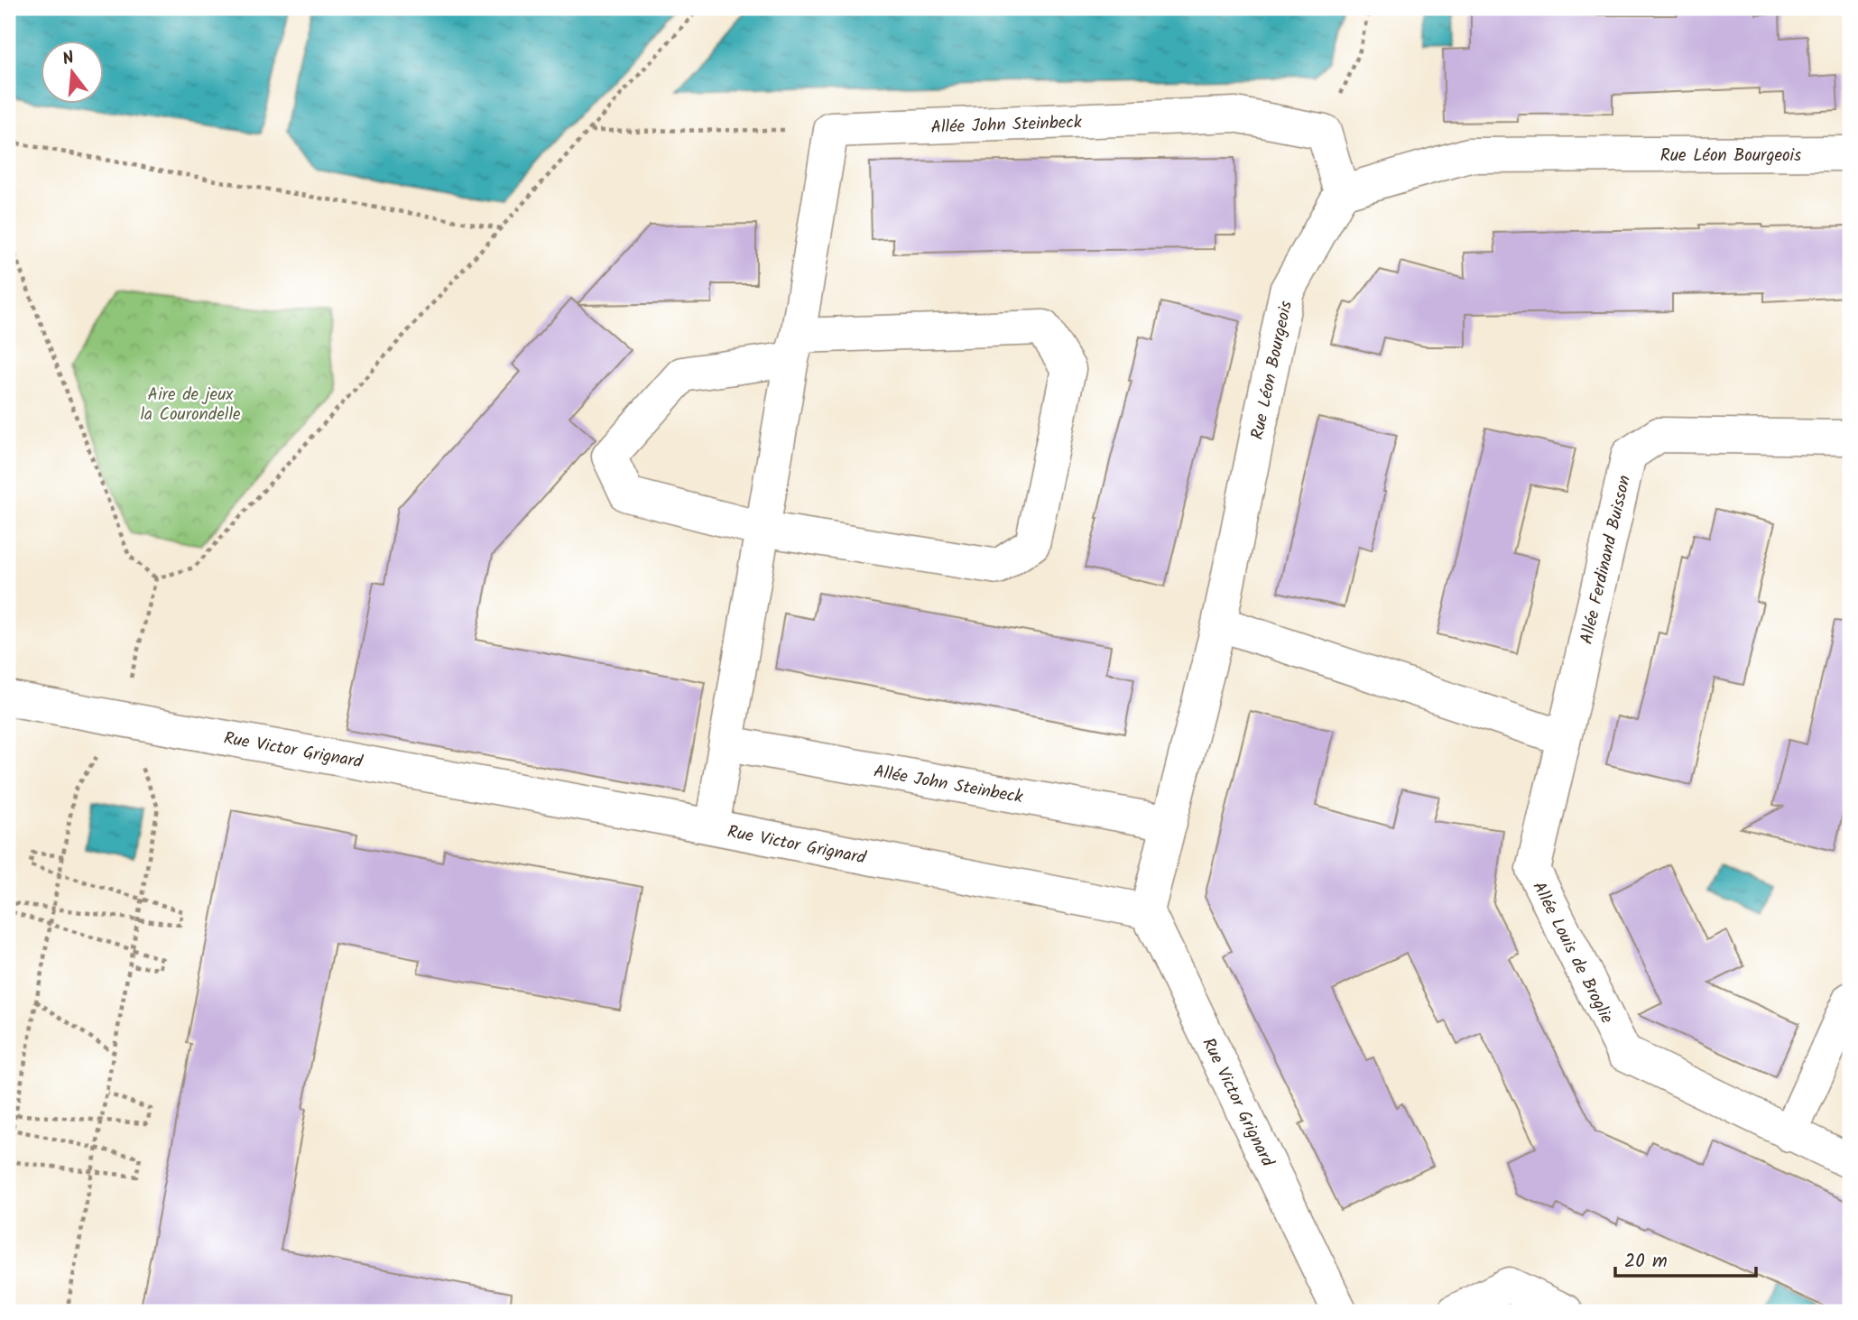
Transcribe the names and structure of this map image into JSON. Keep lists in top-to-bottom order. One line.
{"streets":{"street":["Allée John Steinbeck","Rue Léon Bourgeois","Allée Ferdinand Buisson","Rue Victor Grignard","Allée Louis de Broglie"]},"crossings":[["Allée John Steinbeck","Rue Léon Bourgeois"],["Rue Léon Bourgeois","Rue Victor Grignard"],["Allée Ferdinand Buisson","Allée Louis de Broglie"]],"parks":["Aire de jeux la Courondelle"],"scale_bar":"20 m","north":"top"}
